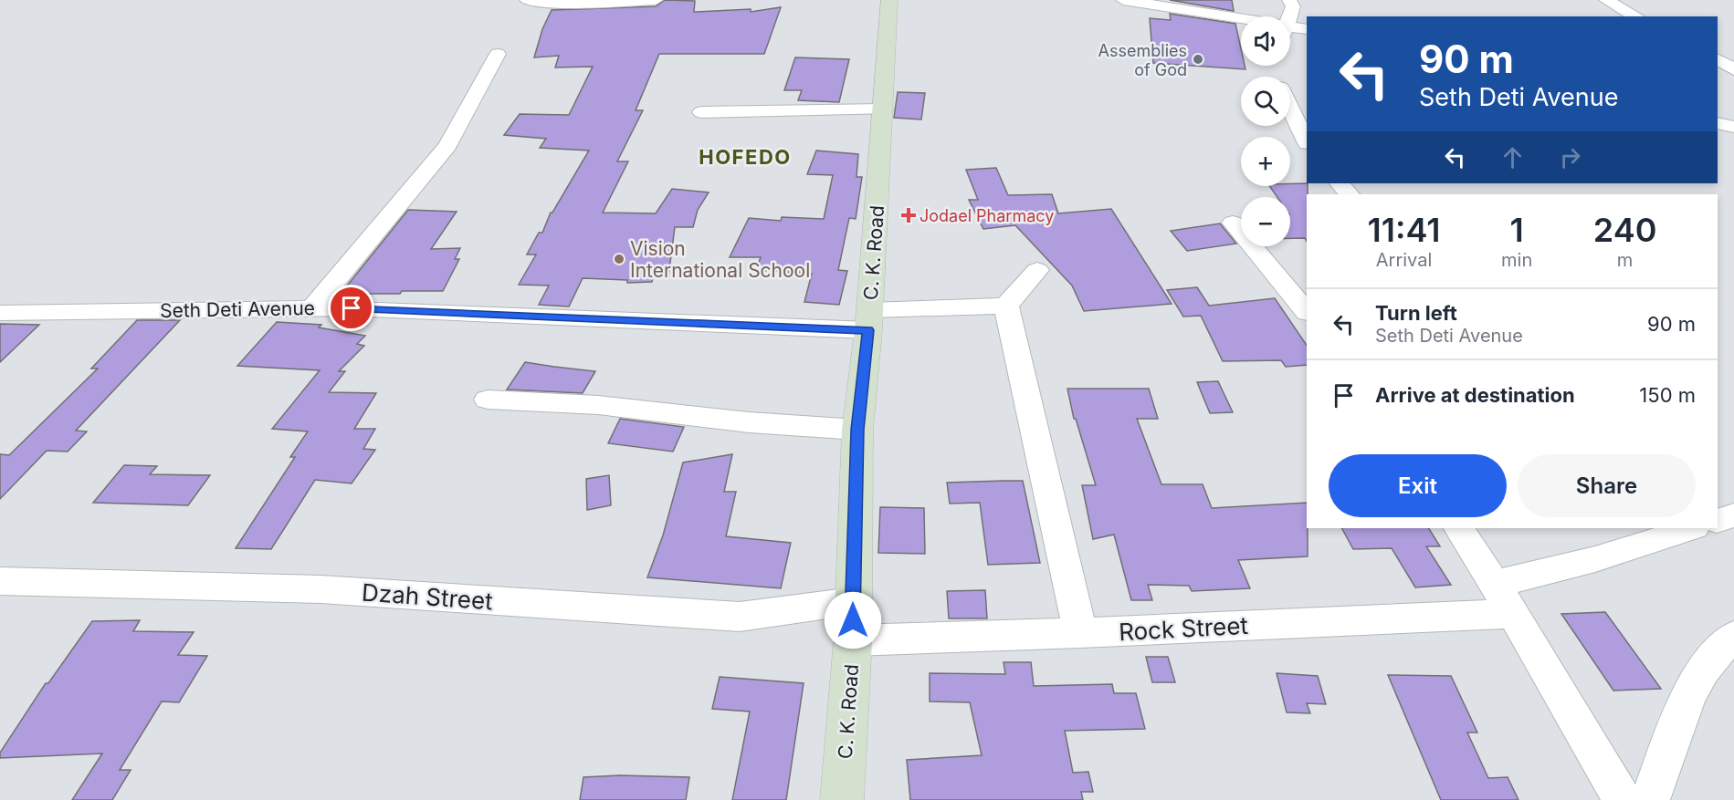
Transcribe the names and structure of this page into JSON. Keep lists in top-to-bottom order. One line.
{"streets":{"street":["C. K. Road","Seth Deti Avenue","Dzah Street","Rock Street"]},"crossings":[["C. K. Road","Seth Deti Avenue"],["C. K. Road","Dzah Street"],["C. K. Road","Rock Street"]],"districts":["HOFEDO"],"places":{"other":["Assemblies of God","Vision International School"],"health":["Jodael Pharmacy"]},"page":{"map_buttons":["+","−"],"turn":["90 m","Seth Deti Avenue"],"eta":["11:41","Arrival","1","min","240","m"],"list":[{"name":"Turn left","note":"Seth Deti Avenue","value":"90 m"},{"name":"Arrive at destination","value":"150 m"}],"buttons":["Exit","Share"]}}
